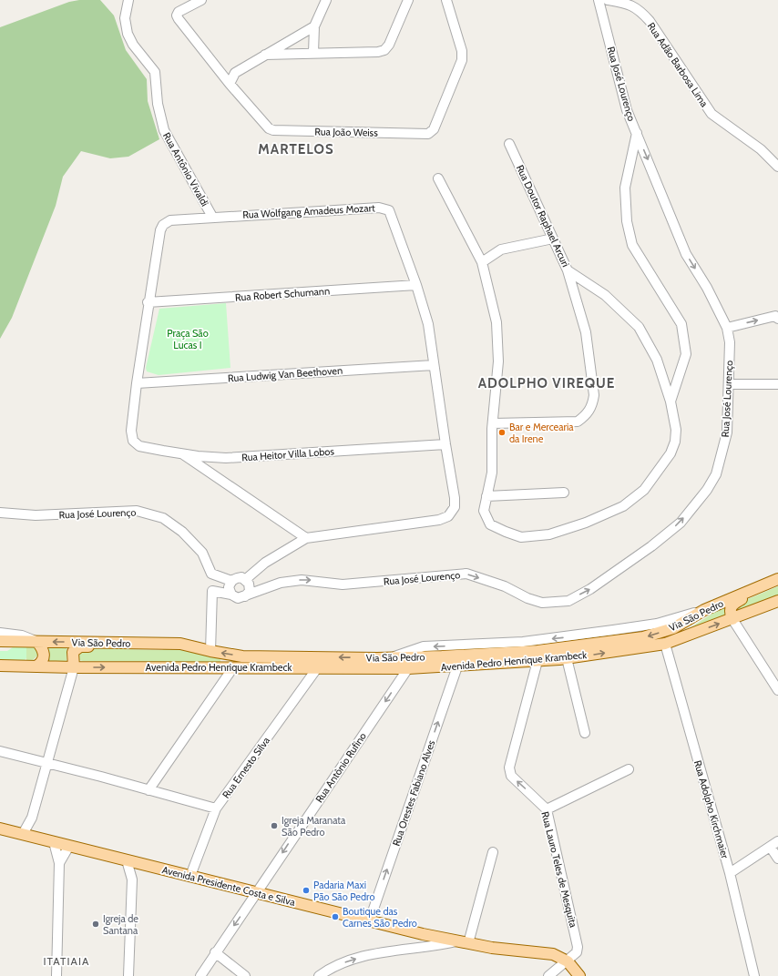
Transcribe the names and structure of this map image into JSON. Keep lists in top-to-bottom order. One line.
{"streets":{"main road":["Via São Pedro","Avenida Pedro Henrique Krambeck","Avenida Presidente Costa e Silva"],"street":["Rua Adão Barbosa Lima","Rua José Lourenço","Rua João Weiss","Rua Antônio Vivaldi","Rua Wolfgang Amadeus Mozart","Rua Doutor Raphael Arcuri","Rua Robert Schumann","Rua Ludwig Van Beethoven","Rua Heitor Villa Lobos","Rua Ernesto Silva","Rua Antônio Rufino","Rua Orestes Fabiano Alves","Rua Adolpho Kirchmaier","Rua Lauro Teles de Mesquita"]},"crossings":[["Rua José Lourenço","Rua Wolfgang Amadeus Mozart"],["Rua Antônio Vivaldi","Rua Wolfgang Amadeus Mozart"],["Rua Wolfgang Amadeus Mozart","Rua Robert Schumann"],["Rua Wolfgang Amadeus Mozart","Rua Ludwig Van Beethoven"],["Rua Wolfgang Amadeus Mozart","Rua Heitor Villa Lobos"],["Avenida Pedro Henrique Krambeck","Rua Ernesto Silva"],["Avenida Pedro Henrique Krambeck","Rua Antônio Rufino"],["Avenida Pedro Henrique Krambeck","Rua Orestes Fabiano Alves"],["Avenida Pedro Henrique Krambeck","Rua Adolpho Kirchmaier"],["Avenida Pedro Henrique Krambeck","Rua Lauro Teles de Mesquita"],["Rua Ernesto Silva","Avenida Presidente Costa e Silva"],["Rua Antônio Rufino","Avenida Presidente Costa e Silva"],["Rua Orestes Fabiano Alves","Avenida Presidente Costa e Silva"],["Rua Lauro Teles de Mesquita","Avenida Presidente Costa e Silva"]],"one_way":["Via São Pedro","Avenida Pedro Henrique Krambeck","Rua Antônio Rufino","Rua Orestes Fabiano Alves"],"districts":["MARTELOS","ADOLPHO VIREQUE","ITATIAIA"],"parks":["Praça São Lucas I"],"places":["Bar e Mercearia da Irene","Igreja Maranata São Pedro","Padaria Maxi Pão São Pedro","Boutique das Carnes São Pedro","Igreja de Santana"]}
